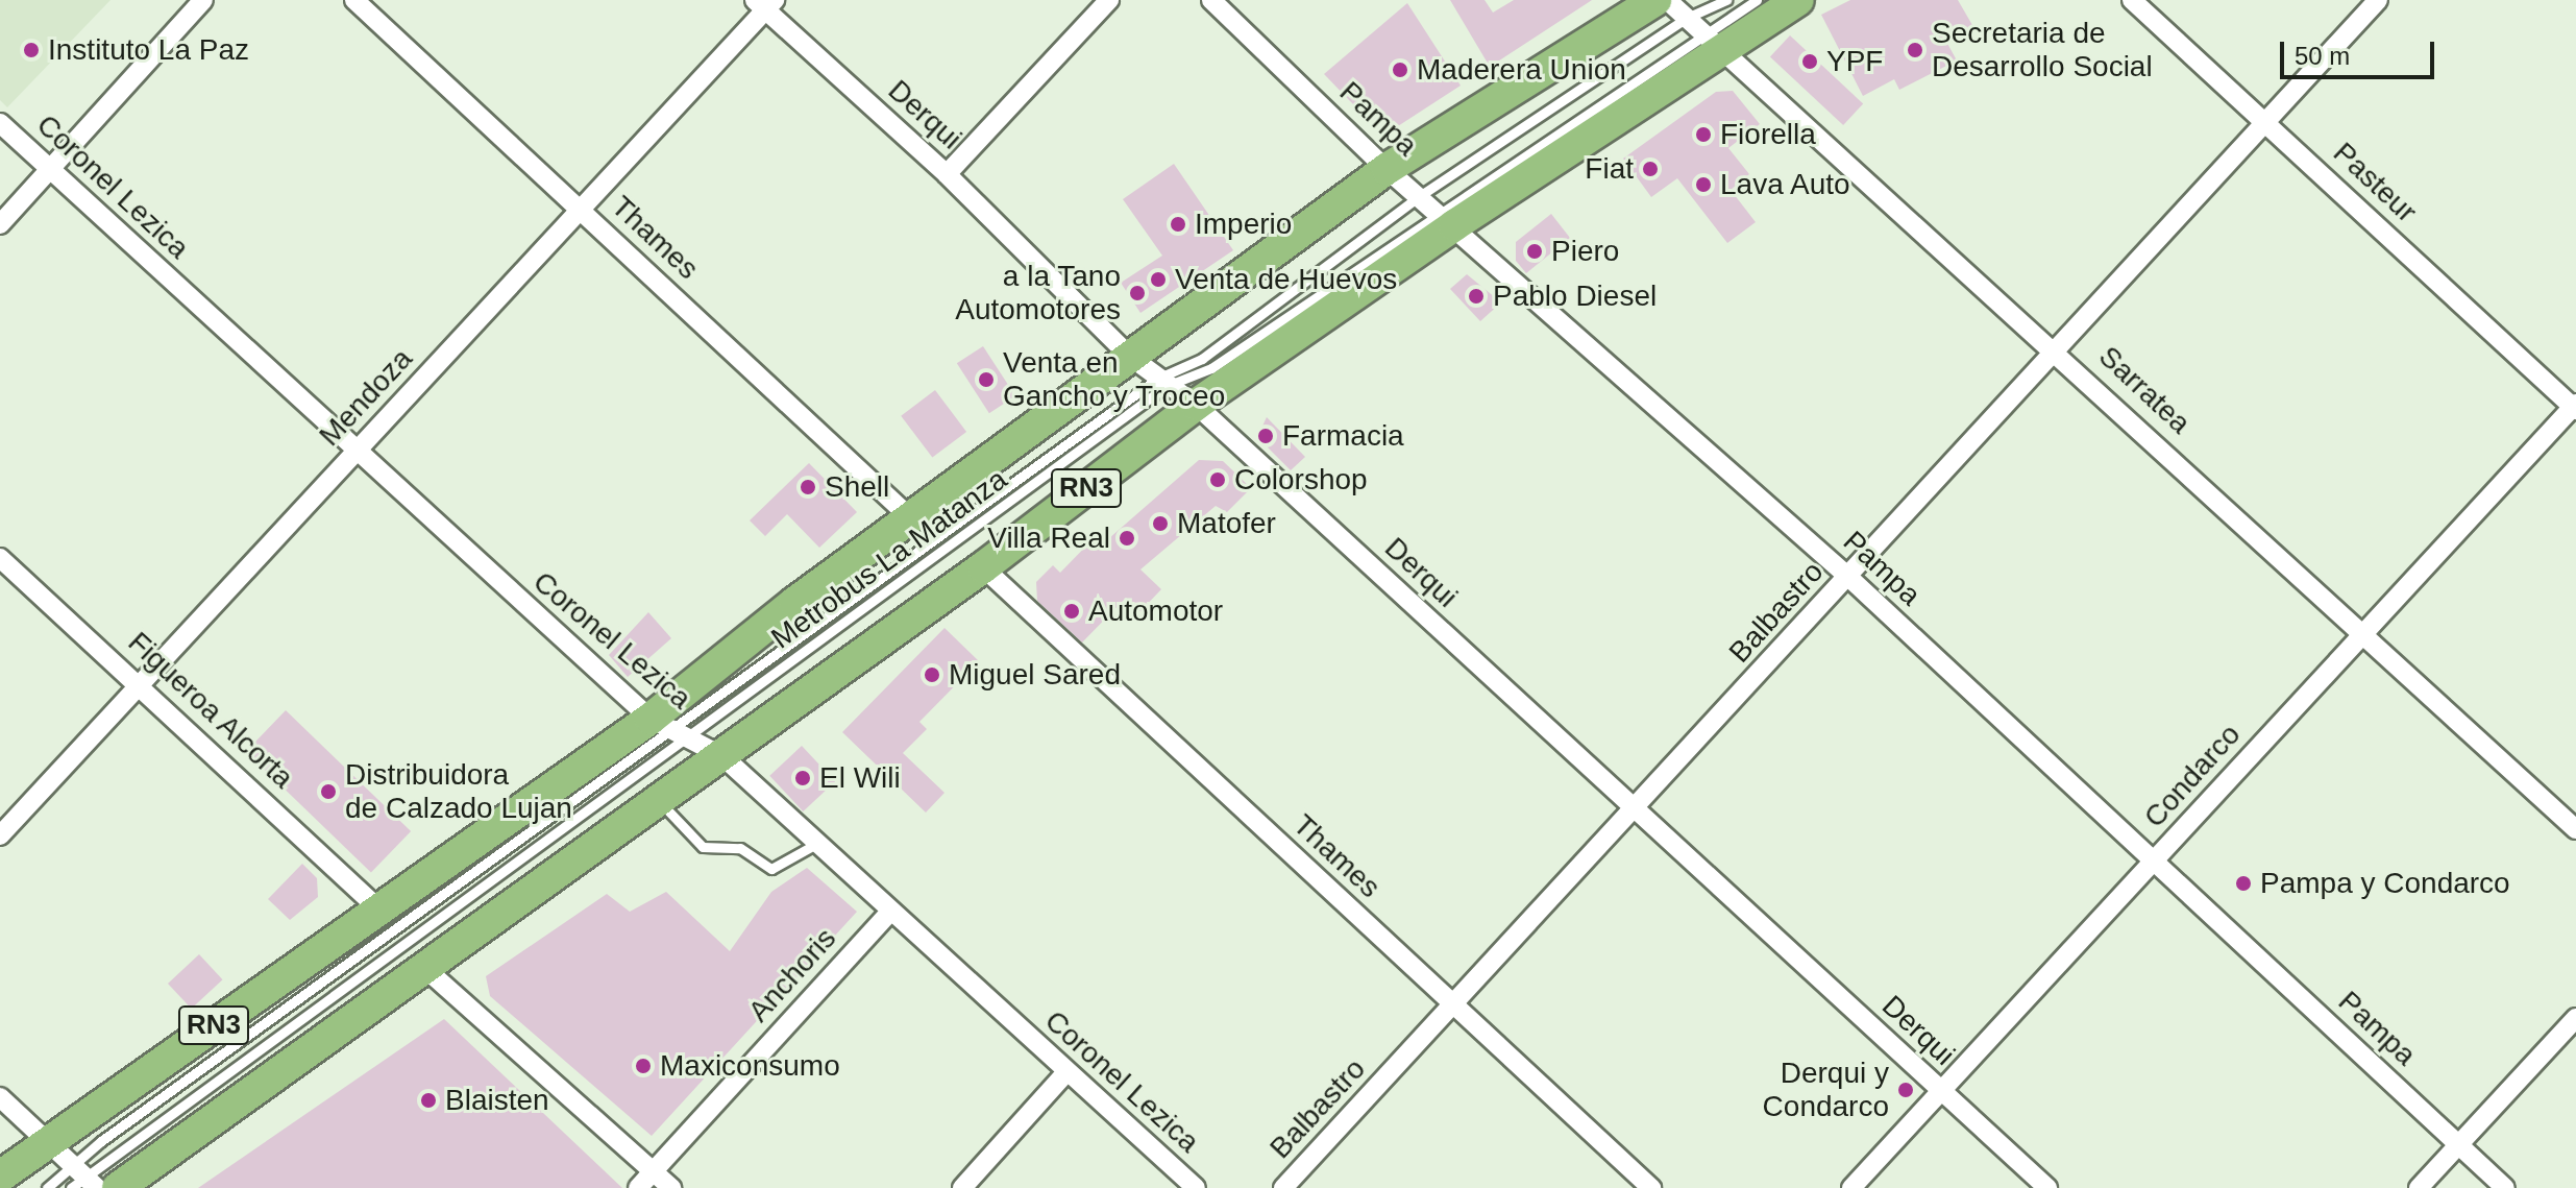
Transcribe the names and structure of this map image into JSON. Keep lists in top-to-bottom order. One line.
{"streets":{"highway":["RN3"],"street":["Derqui","Pampa","Pasteur","Coronel Lezica","Thames","Sarratea","Mendoza","Balbastro","Figueroa Alcorta","Condarco","Anchoris"],"lane":["Metrobus La Matanza"]},"crossings":[["Derqui","Mendoza"],["Derqui","RN3"],["Derqui","Metrobus La Matanza"],["Derqui","Balbastro"],["Derqui","Condarco"],["Pampa","RN3"],["Pampa","Metrobus La Matanza"],["Pampa","Balbastro"],["Pampa","Condarco"],["Pasteur","Balbastro"],["Pasteur","Condarco"],["Coronel Lezica","Mendoza"],["Coronel Lezica","RN3"],["Coronel Lezica","Metrobus La Matanza"],["Coronel Lezica","Anchoris"],["Thames","Mendoza"],["Thames","RN3"],["Thames","Balbastro"],["Sarratea","RN3"],["Sarratea","Metrobus La Matanza"],["Sarratea","Balbastro"],["Sarratea","Condarco"],["Mendoza","Figueroa Alcorta"],["RN3","Metrobus La Matanza"],["RN3","Figueroa Alcorta"]],"places":["Instituto La Paz","Secretaria de Desarrollo Social","YPF","Maderera Union","Fiorella","Fiat","Lava Auto","Imperio","Piero","Venta de Huevos","a la Tano Automotores","Pablo Diesel","Venta en Gancho y Troceo","Farmacia","Colorshop","Shell","Matofer","Villa Real","Automotor","Miguel Sared","El Wili","Distribuidora de Calzado Lujan","Pampa y Condarco","Maxiconsumo","Derqui y Condarco","Blaisten"],"scale_bar":"50 m"}
